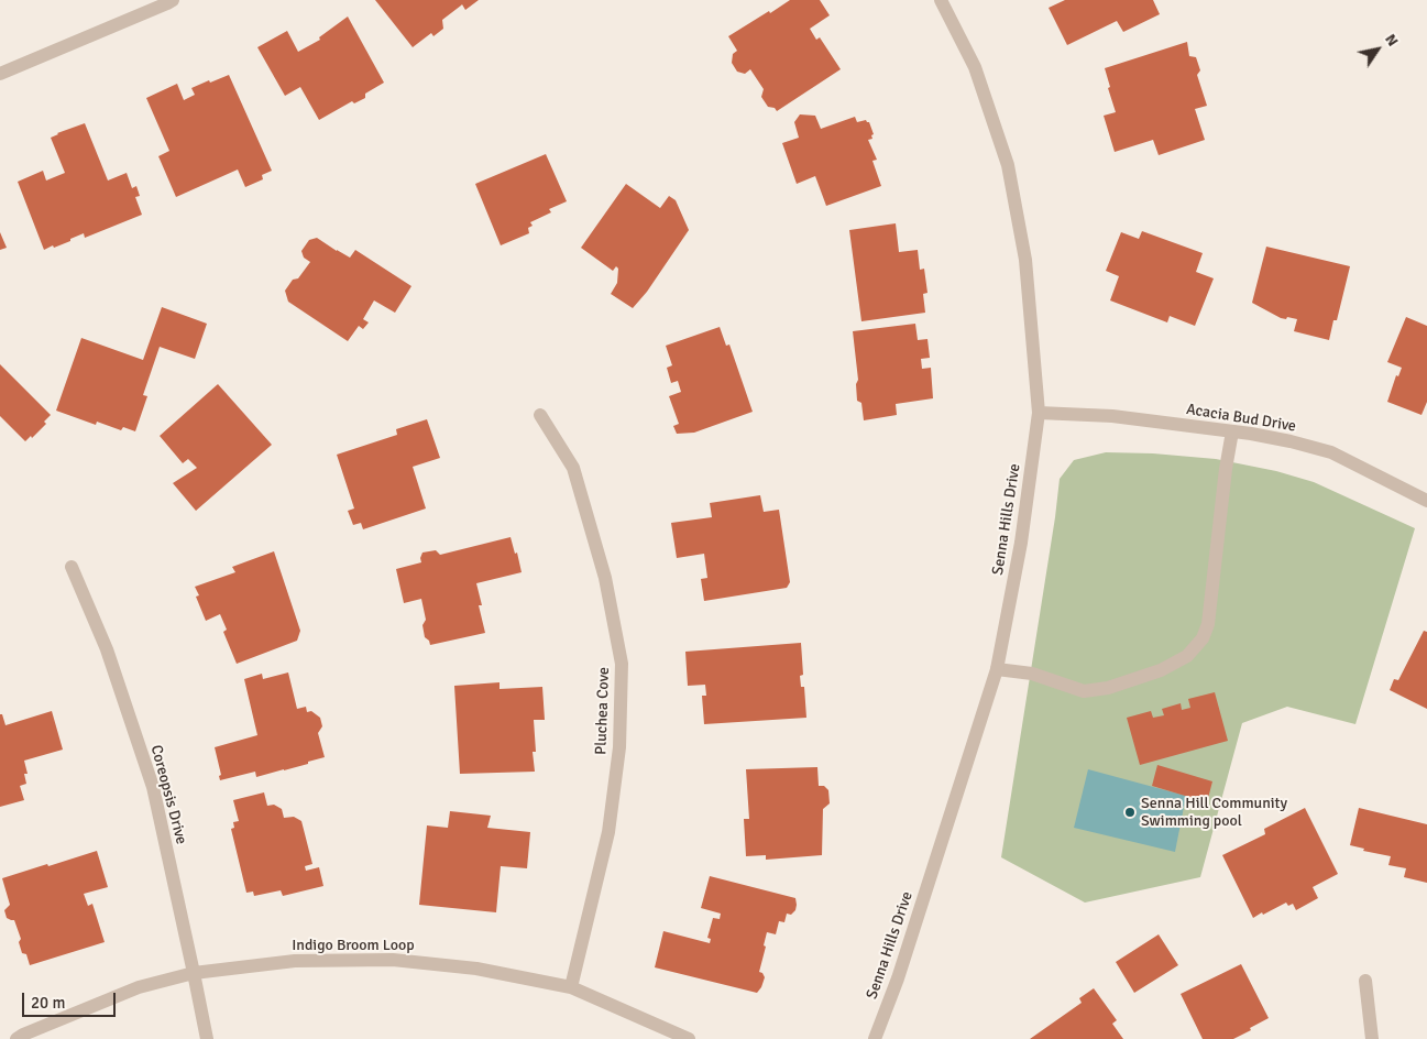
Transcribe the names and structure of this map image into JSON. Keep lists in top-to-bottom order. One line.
{"streets":{"street":["Acacia Bud Drive","Senna Hills Drive","Pluchea Cove","Coreopsis Drive","Indigo Broom Loop"]},"crossings":[["Acacia Bud Drive","Senna Hills Drive"],["Pluchea Cove","Indigo Broom Loop"],["Coreopsis Drive","Indigo Broom Loop"]],"places":["Senna Hill Community Swimming pool"],"scale_bar":"20 m","north":"top right"}
